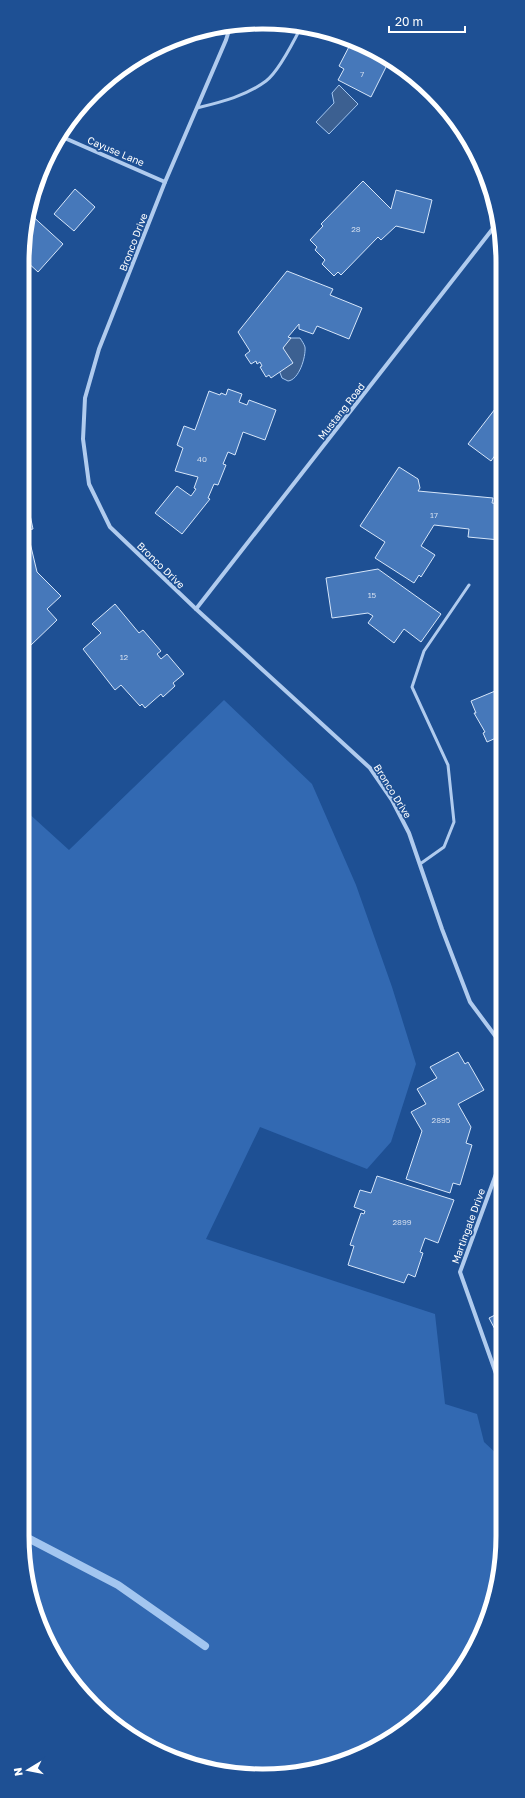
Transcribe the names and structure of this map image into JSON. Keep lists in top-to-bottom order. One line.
{"streets":{"street":["Cayuse Lane","Bronco Drive","Mustang Road","Martingale Drive"]},"crossings":[["Cayuse Lane","Bronco Drive"],["Bronco Drive","Mustang Road"]],"house_numbers":["7","28","40","17","15","12","2895","2899"],"scale_bar":"20 m","north":"left"}
